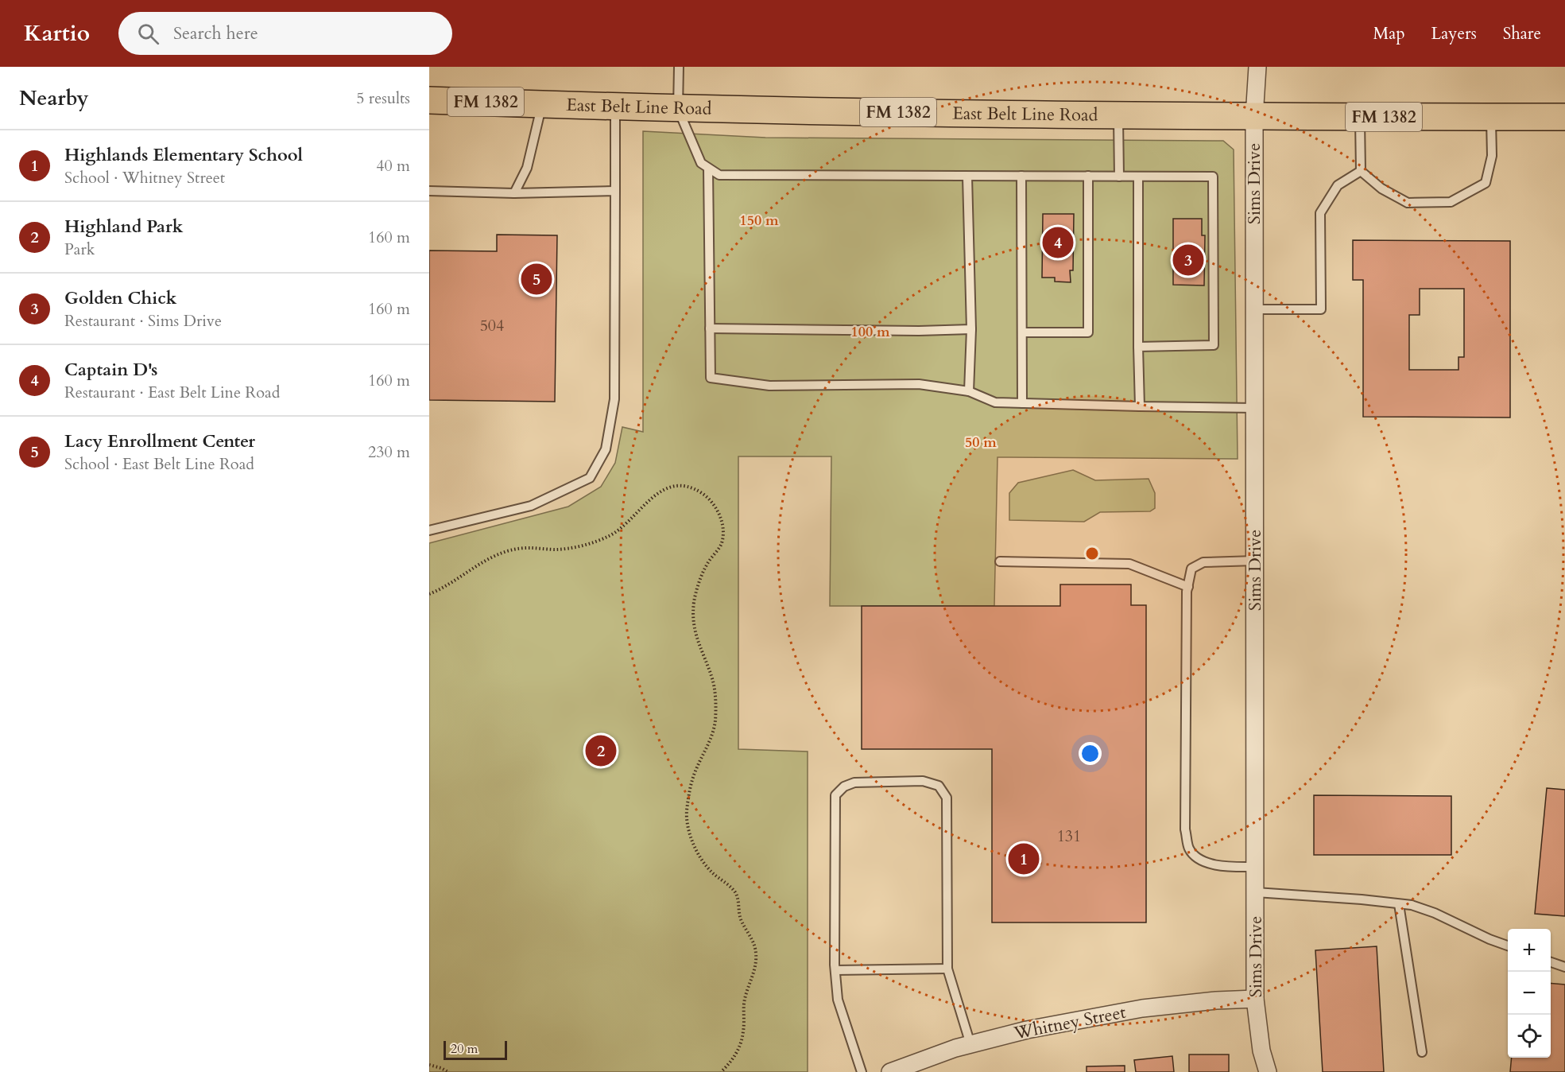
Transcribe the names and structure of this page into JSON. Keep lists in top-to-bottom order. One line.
{"streets":{"main road":["FM 1382","East Belt Line Road"],"street":["Sims Drive","Whitney Street"]},"crossings":[["East Belt Line Road","Sims Drive"],["Sims Drive","Whitney Street"]],"house_numbers":["504","131"],"scale_bar":"20 m","page":{"header":"Kartio","search":"Search here","nav":["Map","Layers","Share"],"heading":["Nearby","5 results"],"list":[{"mark":"1","name":"Highlands Elementary School","note":"School · Whitney Street","value":"40 m"},{"mark":"2","name":"Highland Park","note":"Park","value":"160 m"},{"mark":"3","name":"Golden Chick","note":"Restaurant · Sims Drive","value":"160 m"},{"mark":"4","name":"Captain D's","note":"Restaurant · East Belt Line Road","value":"160 m"},{"mark":"5","name":"Lacy Enrollment Center","note":"School · East Belt Line Road","value":"230 m"}],"pins":["4","3","5","2","1"],"map_buttons":["+","−"],"scale":"20 m"},"rings":["150 m","100 m","50 m"]}
